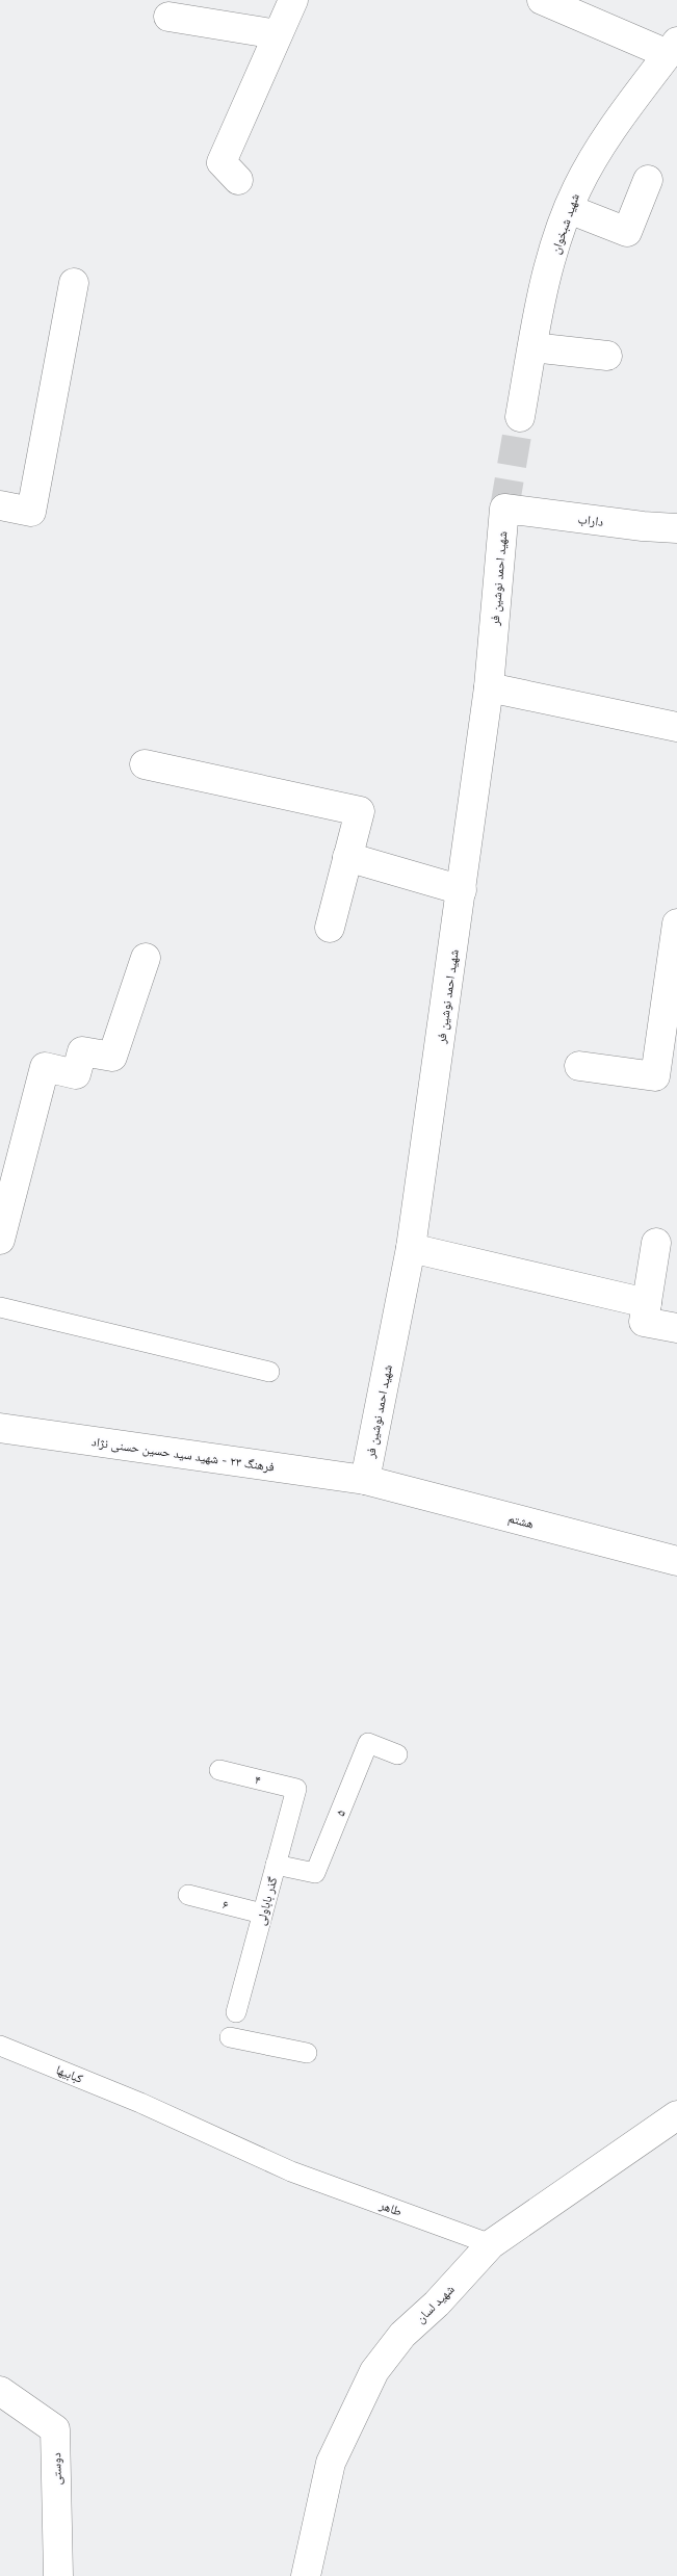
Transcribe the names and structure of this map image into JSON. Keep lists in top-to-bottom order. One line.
{"streets":{"street":["شهید شبخوان","داراب","شهید احمد نوشین فر","فرهنگ ۲۳ - شهید سید حسین حسنی نژاد","هشتم","شهید لسان","دوستی"],"lane":["۴","۵","گذر باباولی","۶","کبابیها","طاهر"]},"crossings":[["داراب","شهید احمد نوشین فر"],["شهید احمد نوشین فر","فرهنگ ۲۳ - شهید سید حسین حسنی نژاد"],["شهید احمد نوشین فر","هشتم"],["فرهنگ ۲۳ - شهید سید حسین حسنی نژاد","هشتم"],["۴","گذر باباولی"],["۵","گذر باباولی"],["گذر باباولی","۶"],["کبابیها","طاهر"],["طاهر","شهید لسان"]]}
